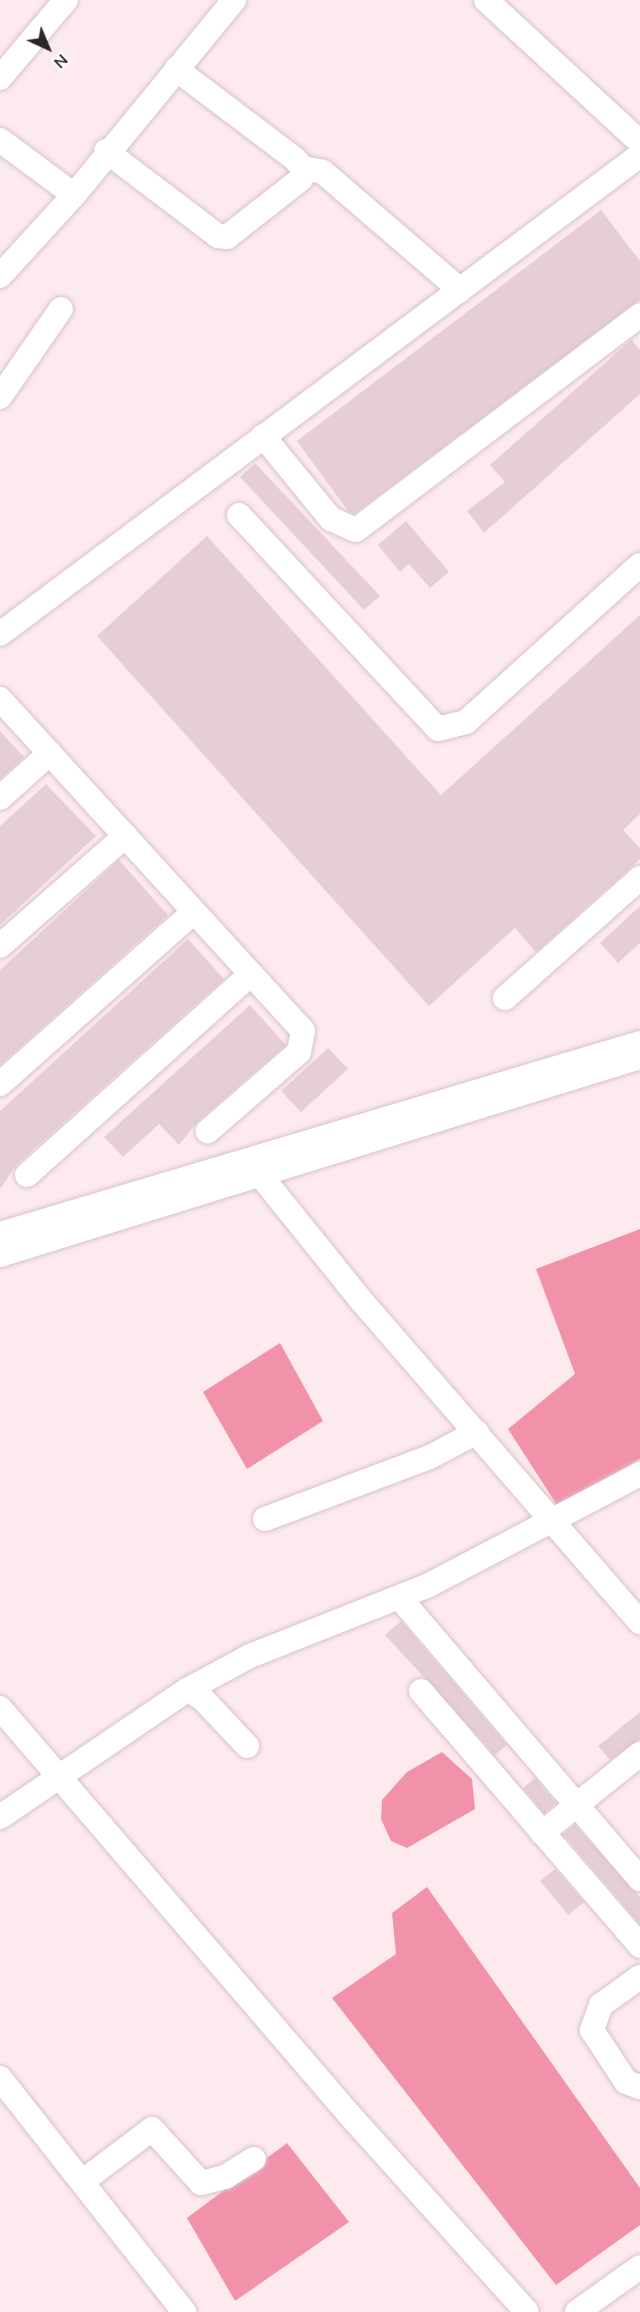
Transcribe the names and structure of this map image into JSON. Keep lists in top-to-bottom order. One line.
{"north":"bottom right"}
